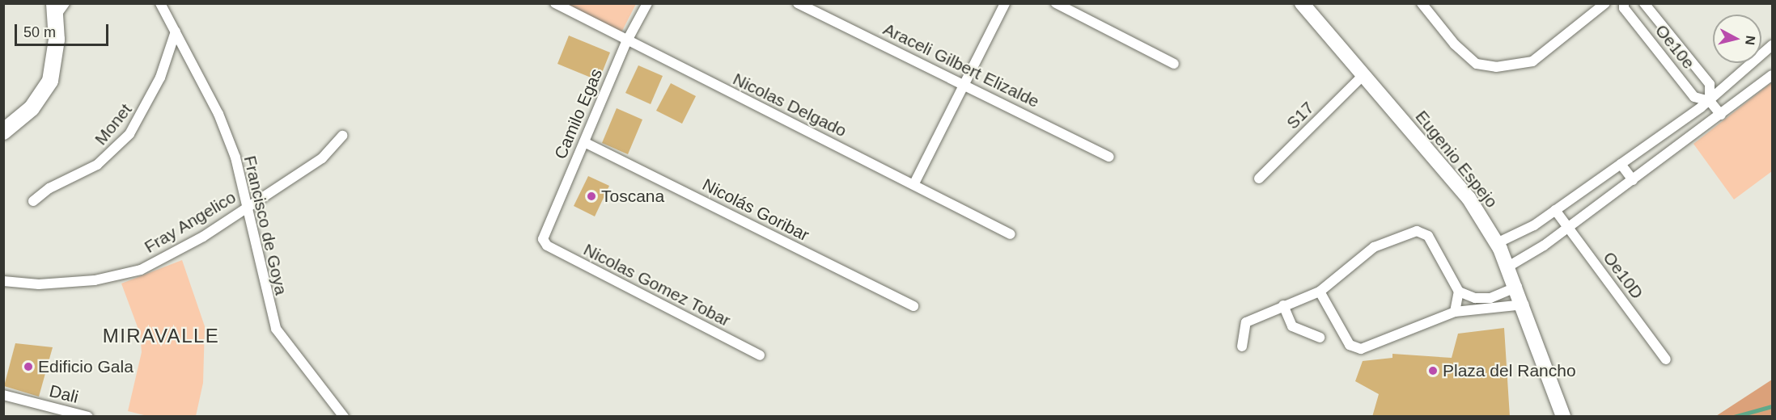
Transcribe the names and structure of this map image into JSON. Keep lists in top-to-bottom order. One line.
{"streets":{"street":["Oe10e","Araceli Gilbert Elizalde","Nicolas Delgado","Camilo Egas","S17","Monet","Eugenio Espejo","Nicolás Goribar","Fray Angelico","Francisco de Goya","Oe10D","Nicolas Gomez Tobar","Dali"]},"crossings":[["Nicolas Delgado","Camilo Egas"],["Camilo Egas","Nicolás Goribar"],["Camilo Egas","Nicolas Gomez Tobar"],["S17","Eugenio Espejo"],["Monet","Francisco de Goya"],["Fray Angelico","Francisco de Goya"]],"districts":["MIRAVALLE"],"places":["Toscana","Edificio Gala","Plaza del Rancho"],"scale_bar":"50 m","north":"right"}
